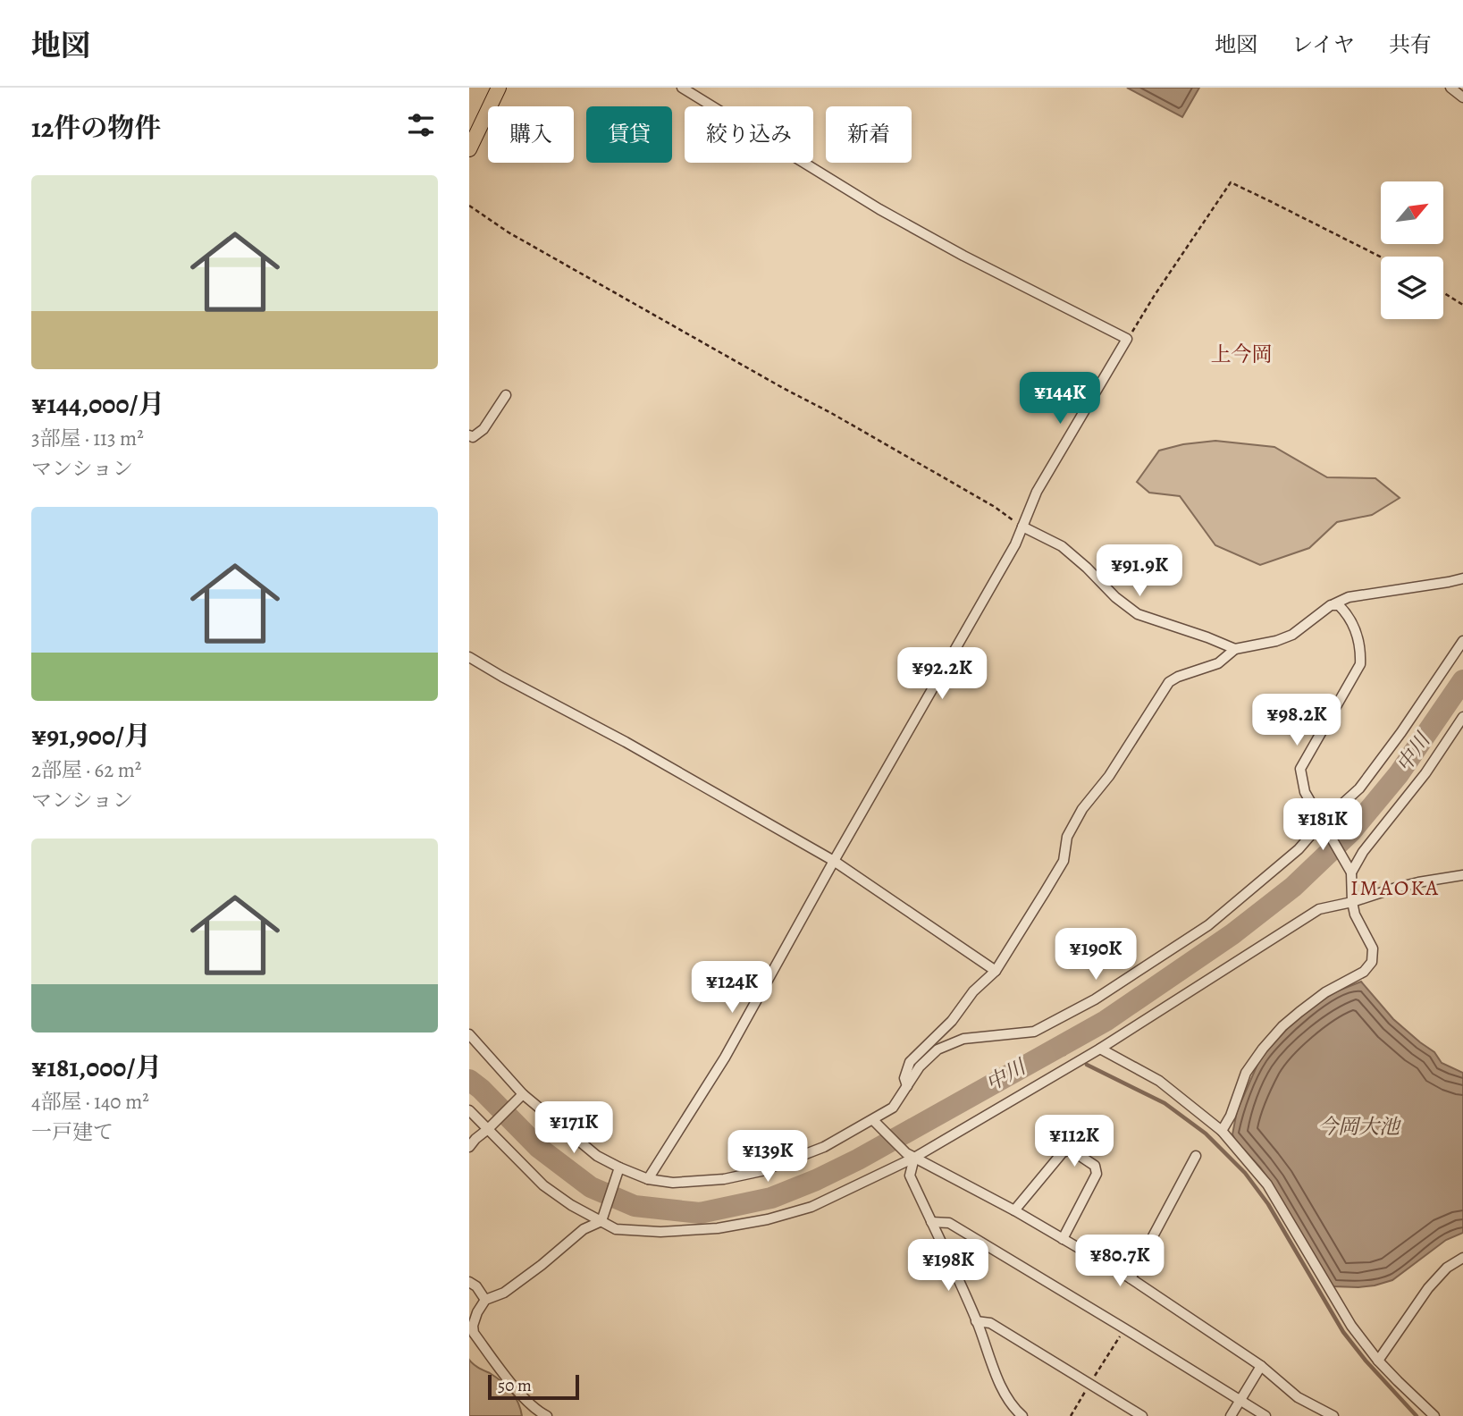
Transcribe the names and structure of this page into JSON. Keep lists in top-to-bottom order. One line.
{"districts":["上今岡","IMAOKA"],"water":["中川","今岡大池"],"scale_bar":"50 m","north":"top right","page":{"header":"地図","nav":["地図","レイヤ","共有"],"heading":"12件の物件","chip":["購入","賃貸","絞り込み","新着"],"list":[{"name":"¥144,000/月","note":"3部屋 · 113 m² · マンション"},{"name":"¥91,900/月","note":"2部屋 · 62 m² · マンション"},{"name":"¥181,000/月","note":"4部屋 · 140 m² · 一戸建て"}],"price":["¥144K","¥91.9K","¥92.2K","¥98.2K","¥181K","¥190K","¥124K","¥171K","¥112K","¥139K","¥80.7K","¥198K"],"scale":"50 m"}}
